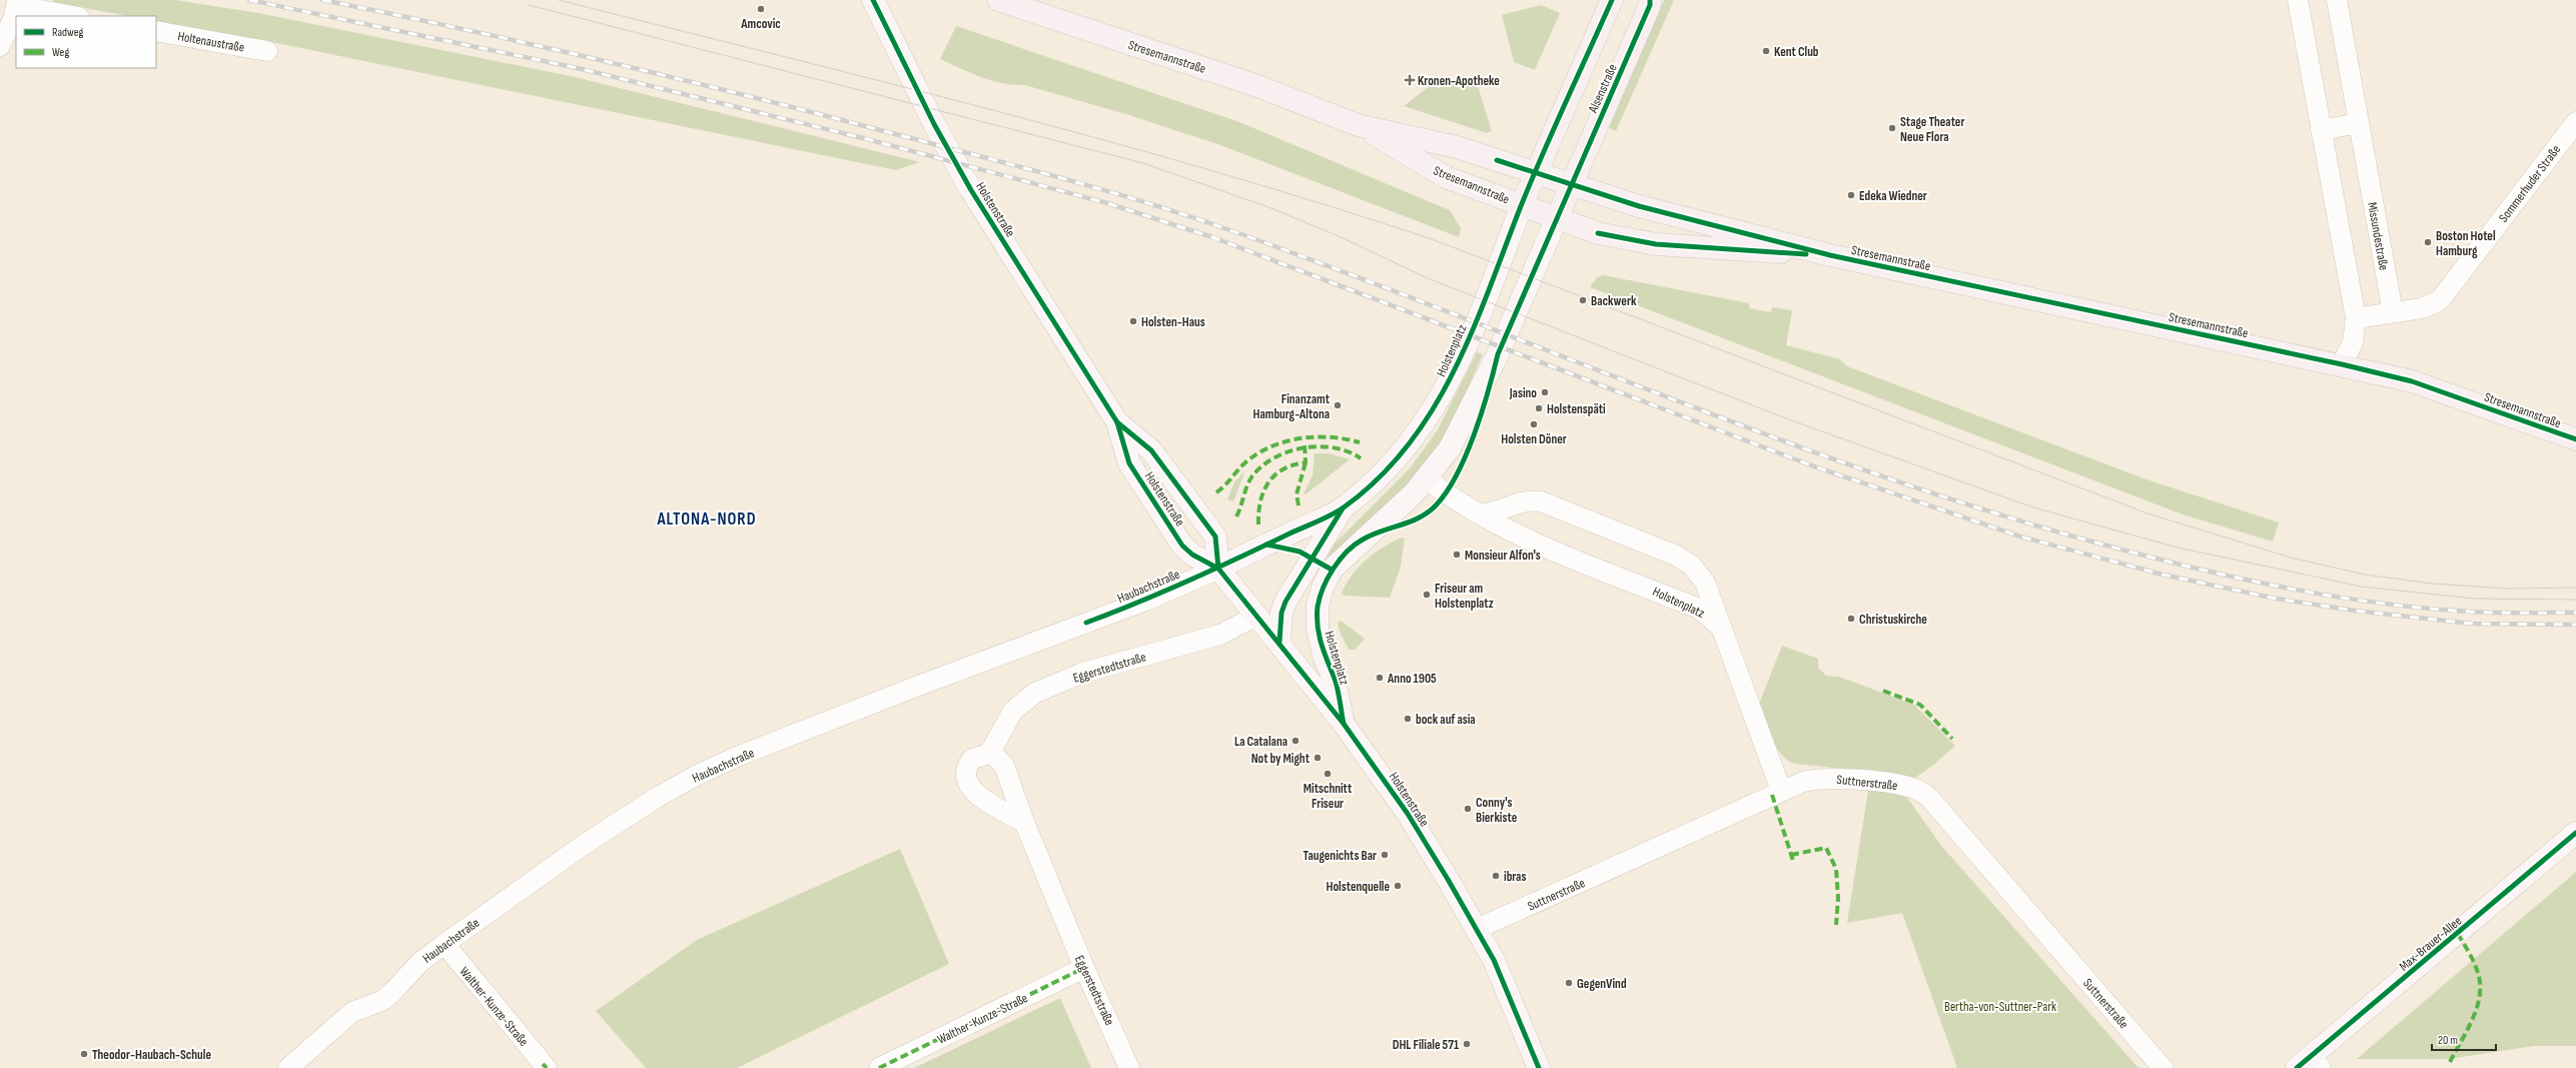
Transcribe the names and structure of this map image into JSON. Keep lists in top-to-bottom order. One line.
{"streets":{"main road":["Stresemannstraße","Alsenstraße","Holstenstraße","Holstenplatz","Max-Brauer-Allee"],"street":["Holtenaustraße","Sommerhuder Straße","Missundestraße","Haubachstraße","Eggerstedtstraße","Suttnerstraße","Walther-Kunze-Straße"]},"crossings":[["Stresemannstraße","Alsenstraße"],["Stresemannstraße","Holstenplatz"],["Alsenstraße","Holstenplatz"],["Sommerhuder Straße","Missundestraße"],["Holstenstraße","Holstenplatz"],["Holstenstraße","Haubachstraße"],["Holstenstraße","Eggerstedtstraße"],["Holstenstraße","Suttnerstraße"],["Holstenplatz","Haubachstraße"],["Holstenplatz","Suttnerstraße"],["Haubachstraße","Walther-Kunze-Straße"],["Eggerstedtstraße","Walther-Kunze-Straße"]],"districts":["ALTONA-NORD"],"parks":["Bertha-von-Suttner-Park"],"places":{"other":["Amcovic","Kent Club","Stage Theater Neue Flora","Edeka Wiedner","Boston Hotel Hamburg","Backwerk","Holsten-Haus","Jasino","Finanzamt Hamburg-Altona","Holstenspäti","Holsten Döner","Monsieur Alfon's","Friseur am Holstenplatz","Christuskirche","Anno 1905","bock auf asia","La Catalana","Not by Might","Mitschnitt Friseur","Conny's Bierkiste","Taugenichts Bar","ibras","Holstenquelle","GegenVind","DHL Filiale 571","Theodor-Haubach-Schule"],"health":["Kronen-Apotheke"]},"legend":["Radweg","Weg"],"scale_bar":"20 m"}
